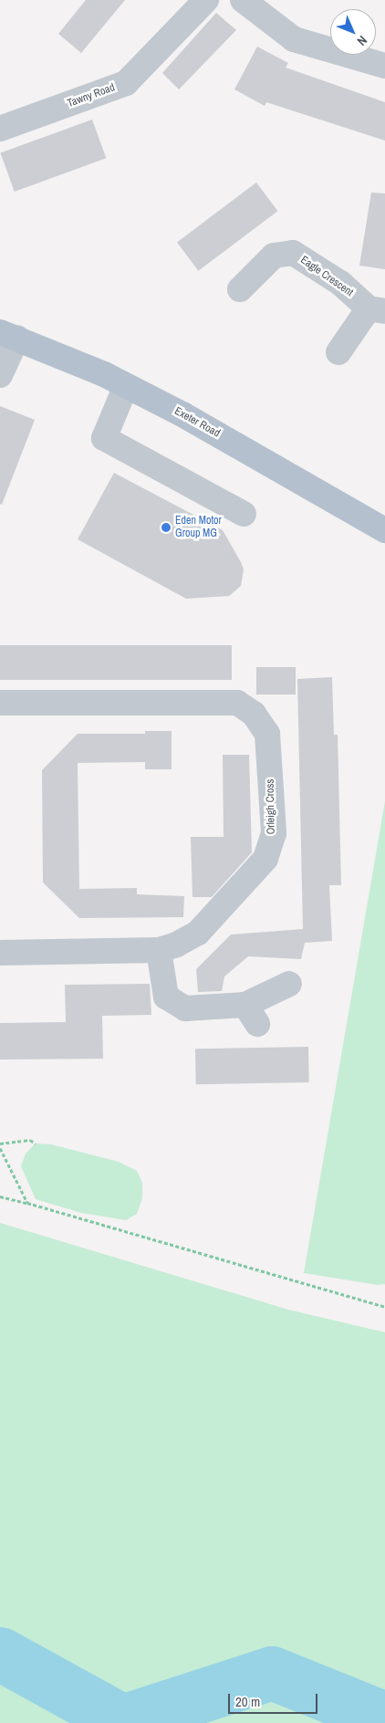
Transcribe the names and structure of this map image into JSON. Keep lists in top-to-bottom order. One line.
{"streets":{"main road":["Exeter Road"],"street":["Tawny Road","Eagle Crescent","Orleigh Cross"]},"places":["Eden Motor Group MG"],"scale_bar":"20 m","north":"bottom right"}
